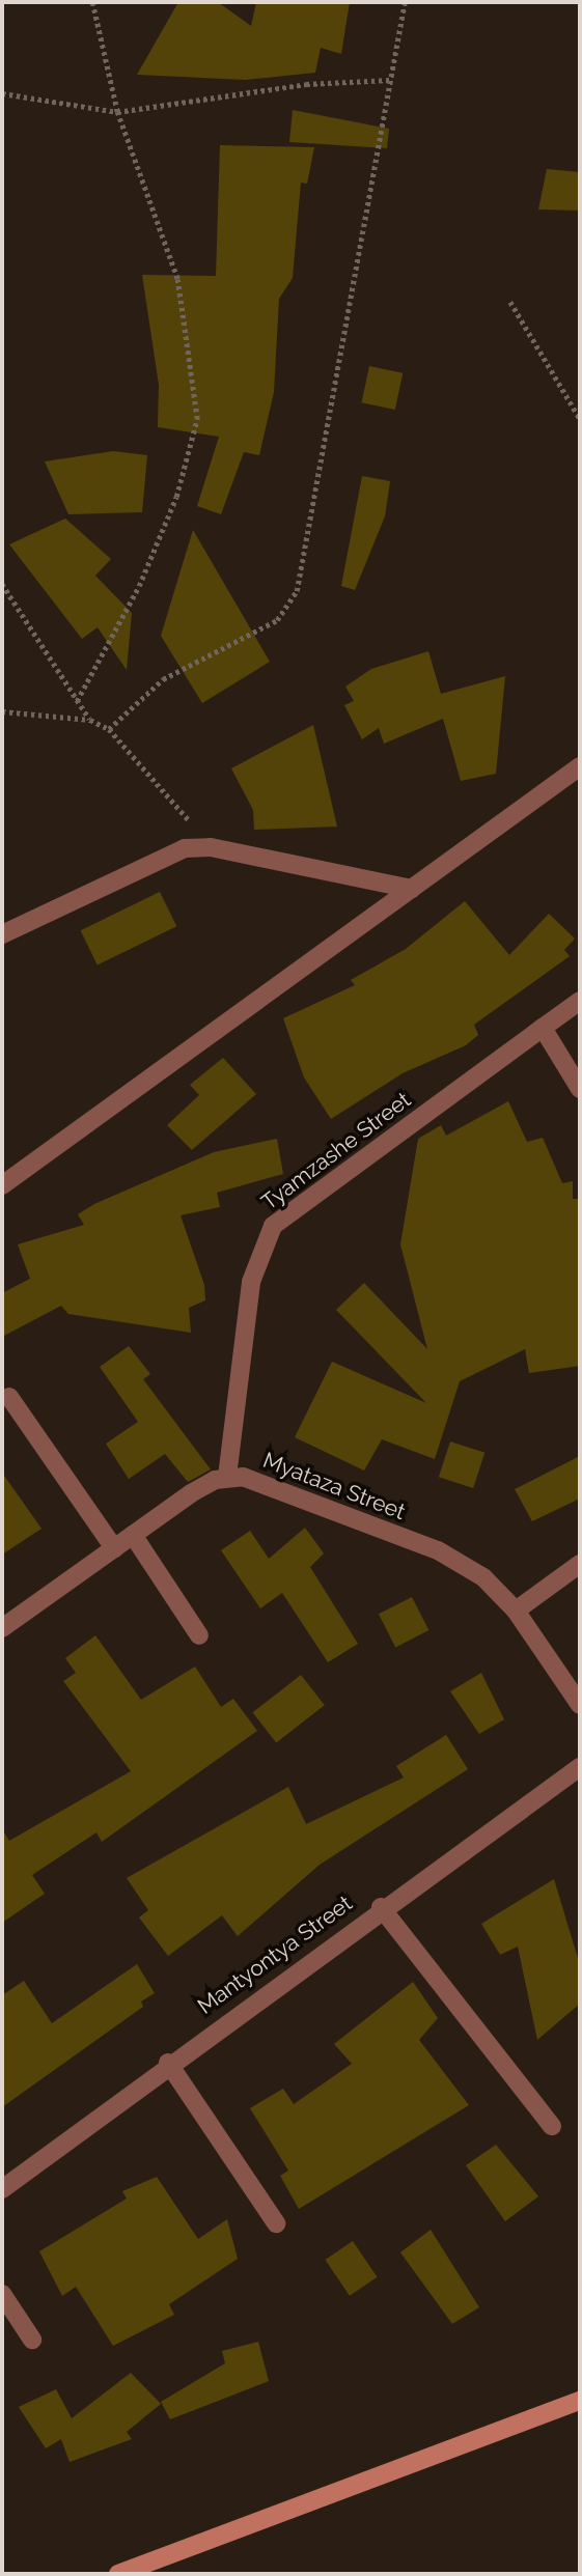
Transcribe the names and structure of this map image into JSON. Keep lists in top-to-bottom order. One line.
{"streets":{"street":["Tyamzashe Street","Myataza Street","Mantyontya Street"]},"crossings":[["Tyamzashe Street","Myataza Street"]]}
